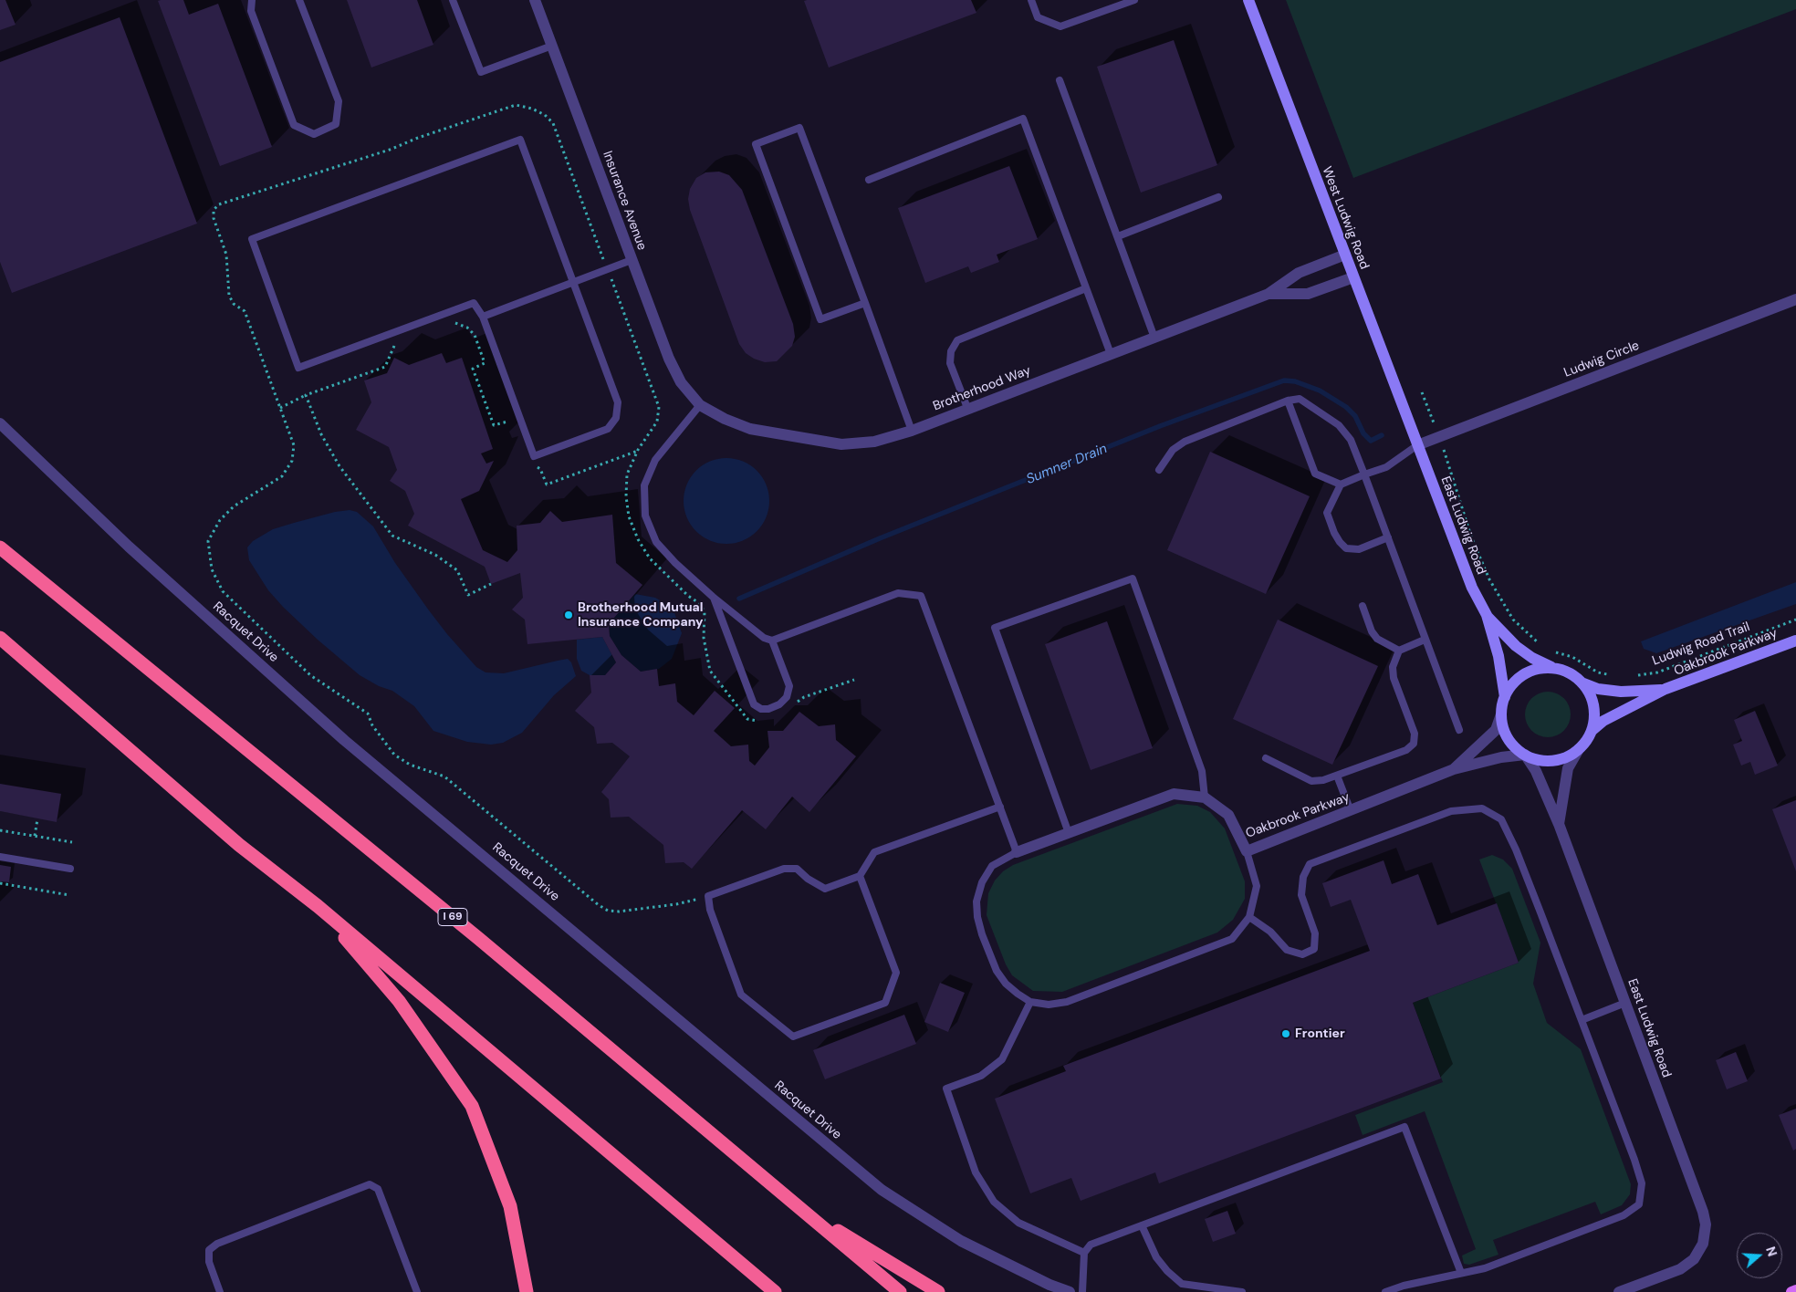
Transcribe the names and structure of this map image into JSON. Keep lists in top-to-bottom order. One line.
{"streets":{"highway":["I 69"],"main road":["West Ludwig Road","East Ludwig Road","Oakbrook Parkway"],"street":["Insurance Avenue","Ludwig Circle","Brotherhood Way","Racquet Drive"],"path":["Ludwig Road Trail"]},"crossings":[["Insurance Avenue","Brotherhood Way"],["West Ludwig Road","Ludwig Circle"],["West Ludwig Road","Brotherhood Way"],["West Ludwig Road","East Ludwig Road"],["Ludwig Circle","East Ludwig Road"],["East Ludwig Road","Oakbrook Parkway"]],"water":["Sumner Drain"],"places":["Brotherhood Mutual Insurance Company","Frontier"],"north":"right"}
